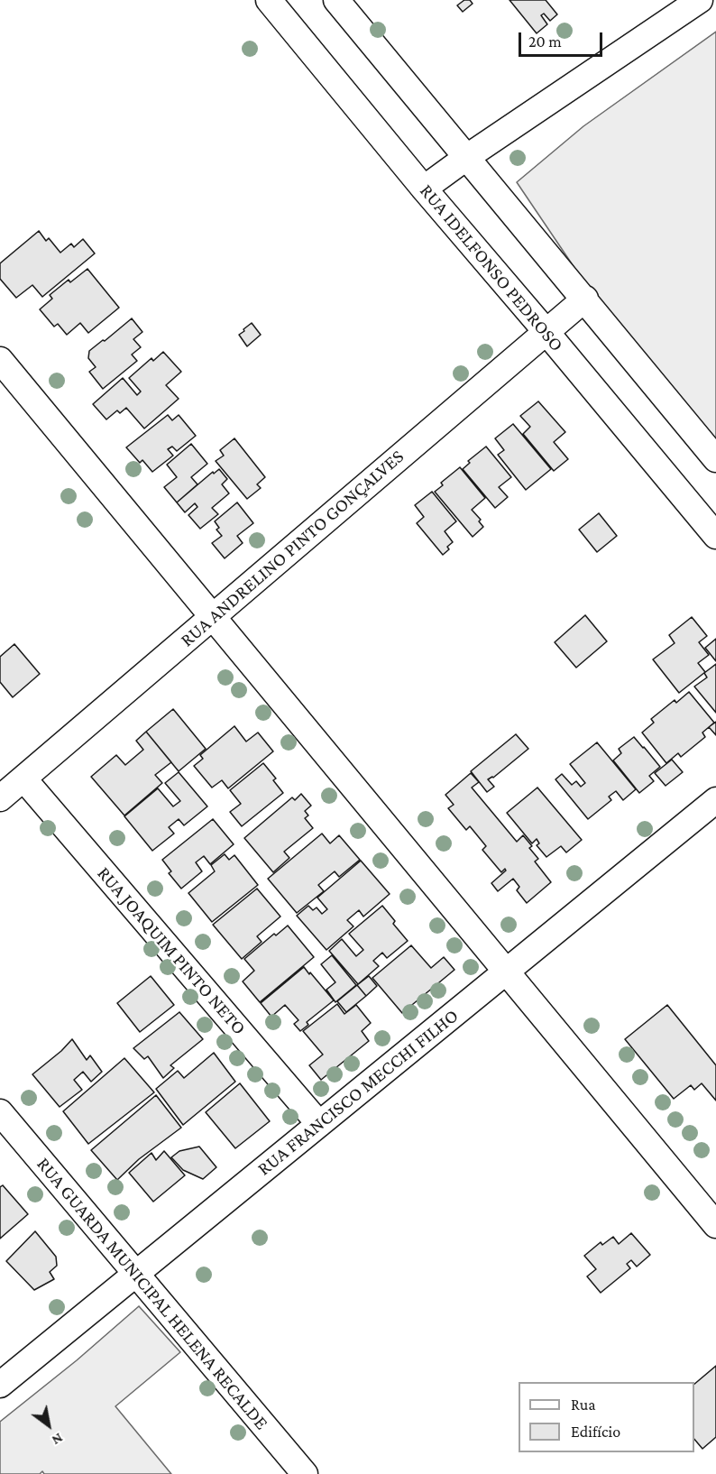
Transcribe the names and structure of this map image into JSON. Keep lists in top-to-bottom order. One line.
{"streets":{"street":["RUA IDELFONSO PEDROSO","RUA ANDRELINO PINTO GONÇALVES","RUA JOAQUIM PINTO NETO","RUA FRANCISCO MECCHI FILHO","RUA GUARDA MUNICIPAL HELENA RECALDE"]},"crossings":[["RUA IDELFONSO PEDROSO","RUA ANDRELINO PINTO GONÇALVES"],["RUA ANDRELINO PINTO GONÇALVES","RUA JOAQUIM PINTO NETO"],["RUA JOAQUIM PINTO NETO","RUA FRANCISCO MECCHI FILHO"],["RUA FRANCISCO MECCHI FILHO","RUA GUARDA MUNICIPAL HELENA RECALDE"]],"legend":["Rua","Edifício"],"scale_bar":"20 m","north":"bottom right"}
